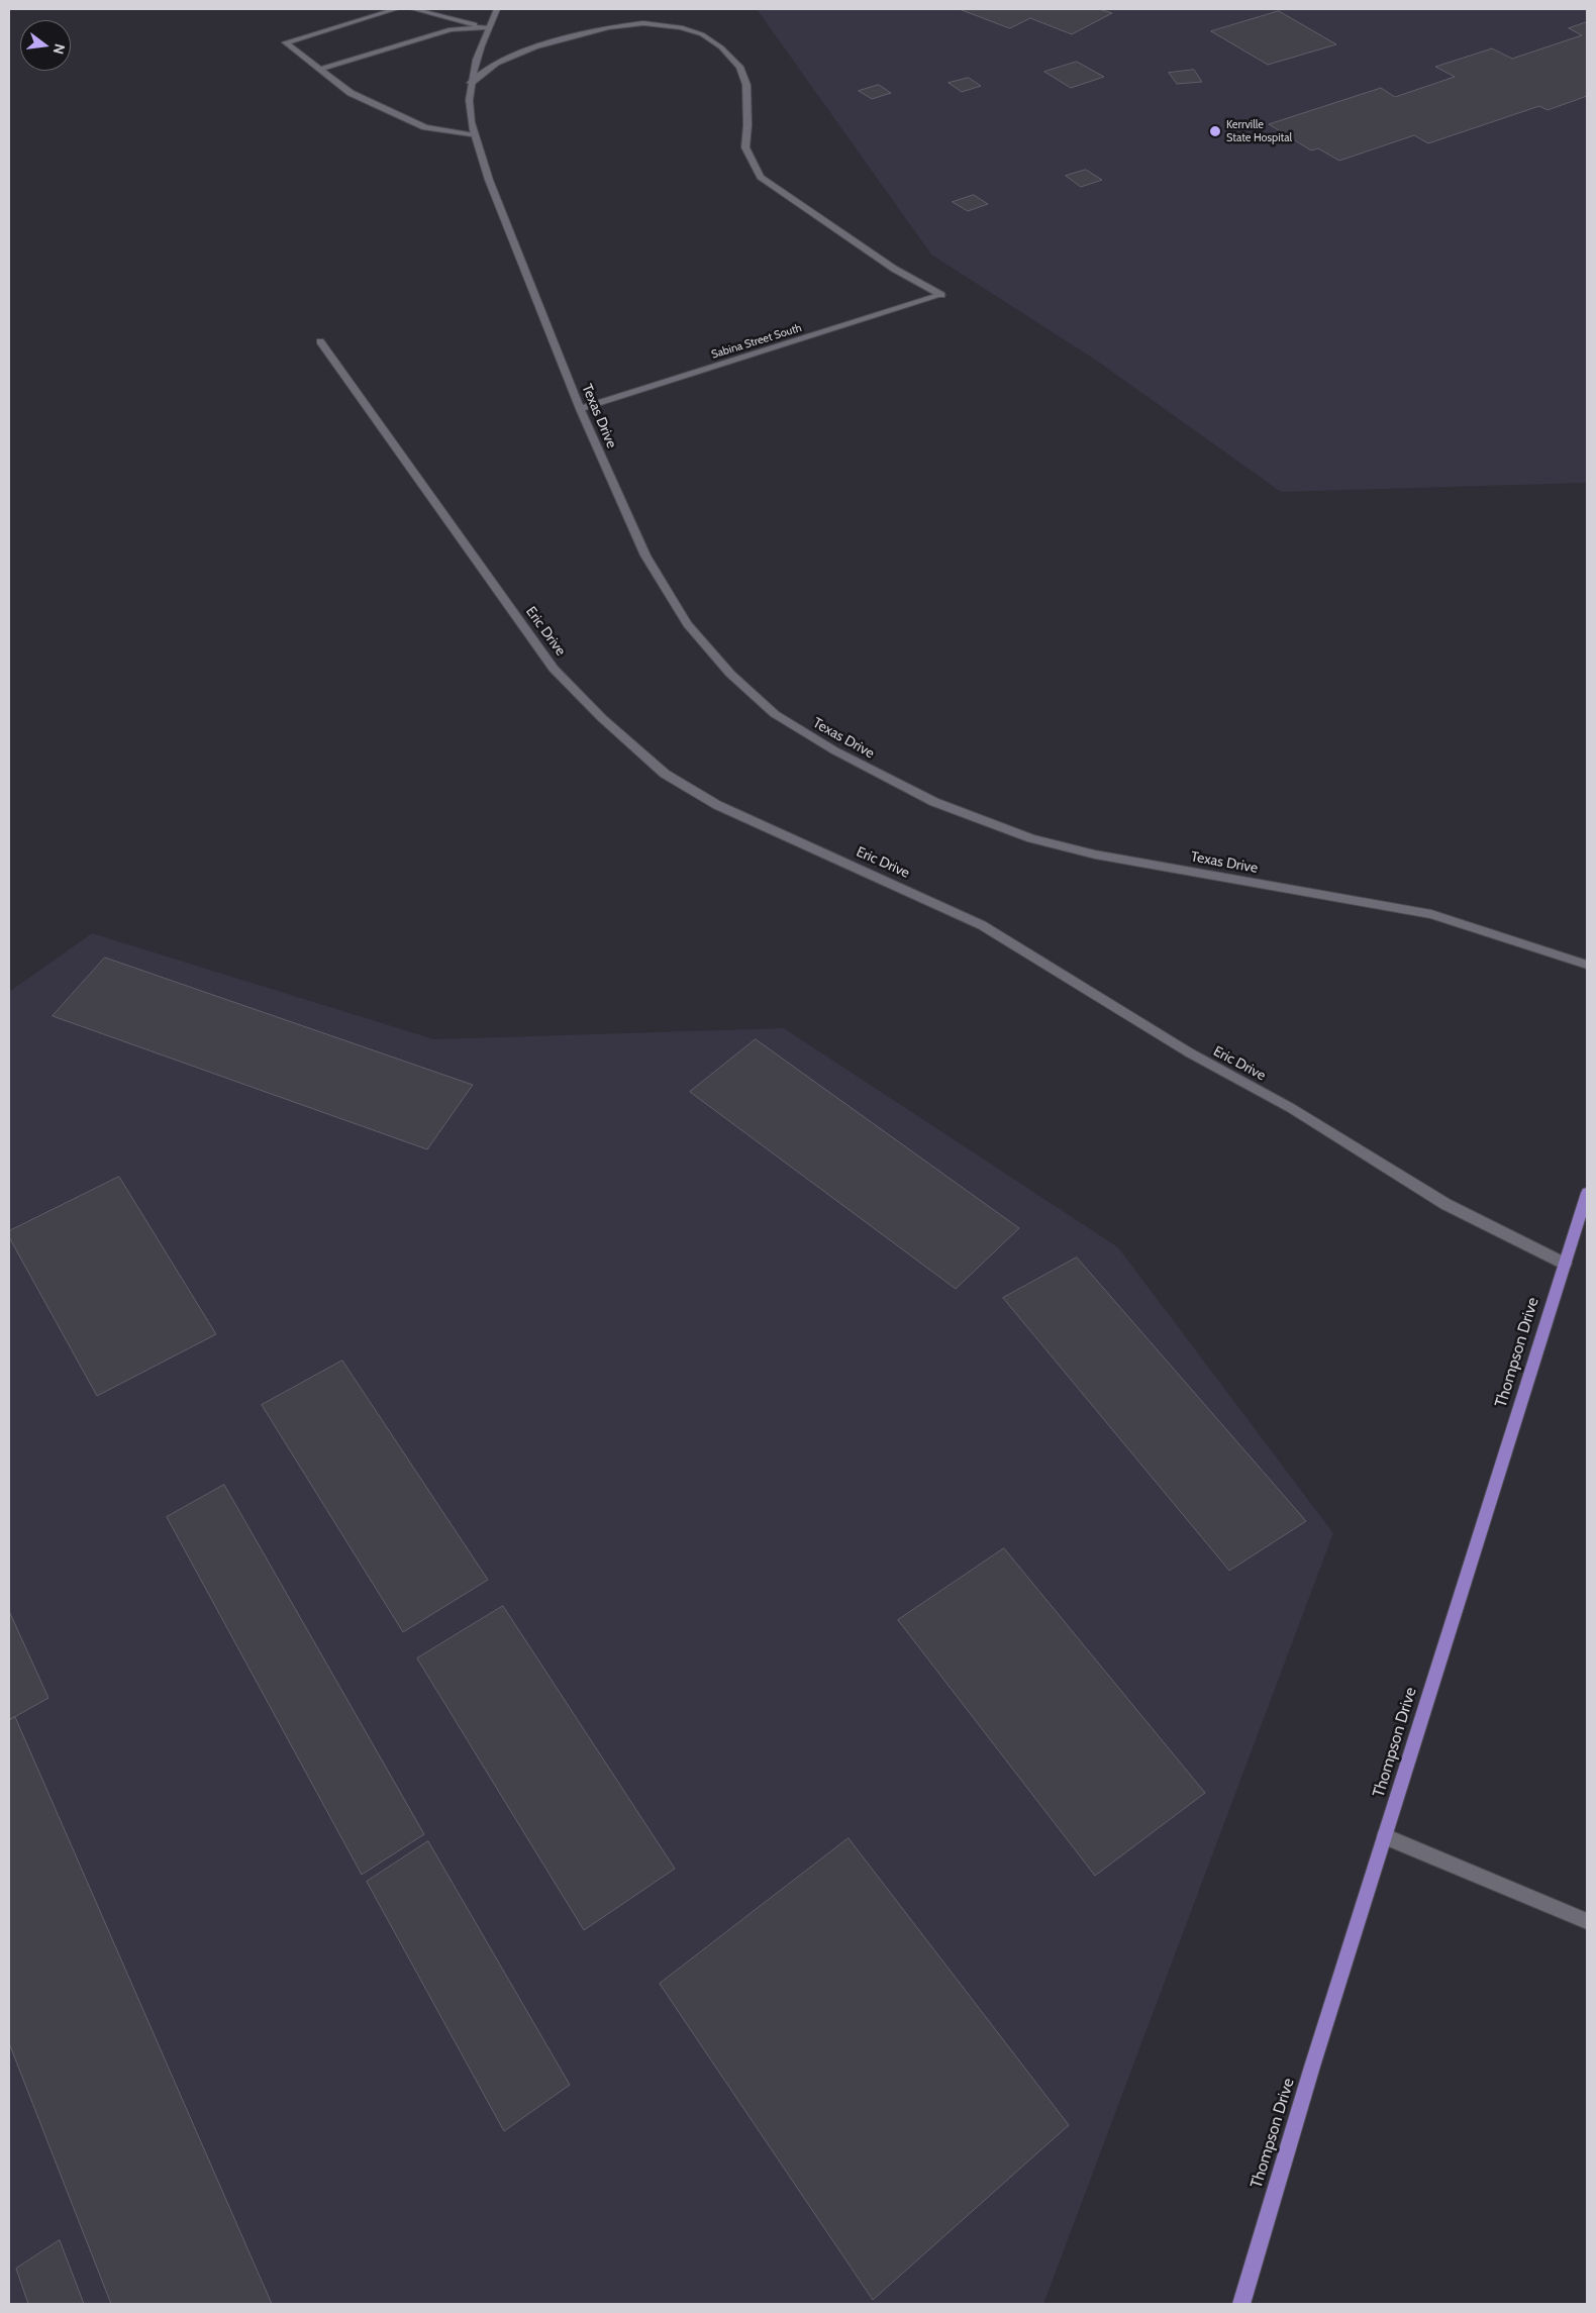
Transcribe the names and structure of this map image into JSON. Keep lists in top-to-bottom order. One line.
{"streets":{"main road":["Thompson Drive"],"street":["Sabina Street South","Texas Drive","Eric Drive"]},"crossings":[["Sabina Street South","Texas Drive"],["Eric Drive","Thompson Drive"]],"places":["Kerrville State Hospital"],"north":"right"}
